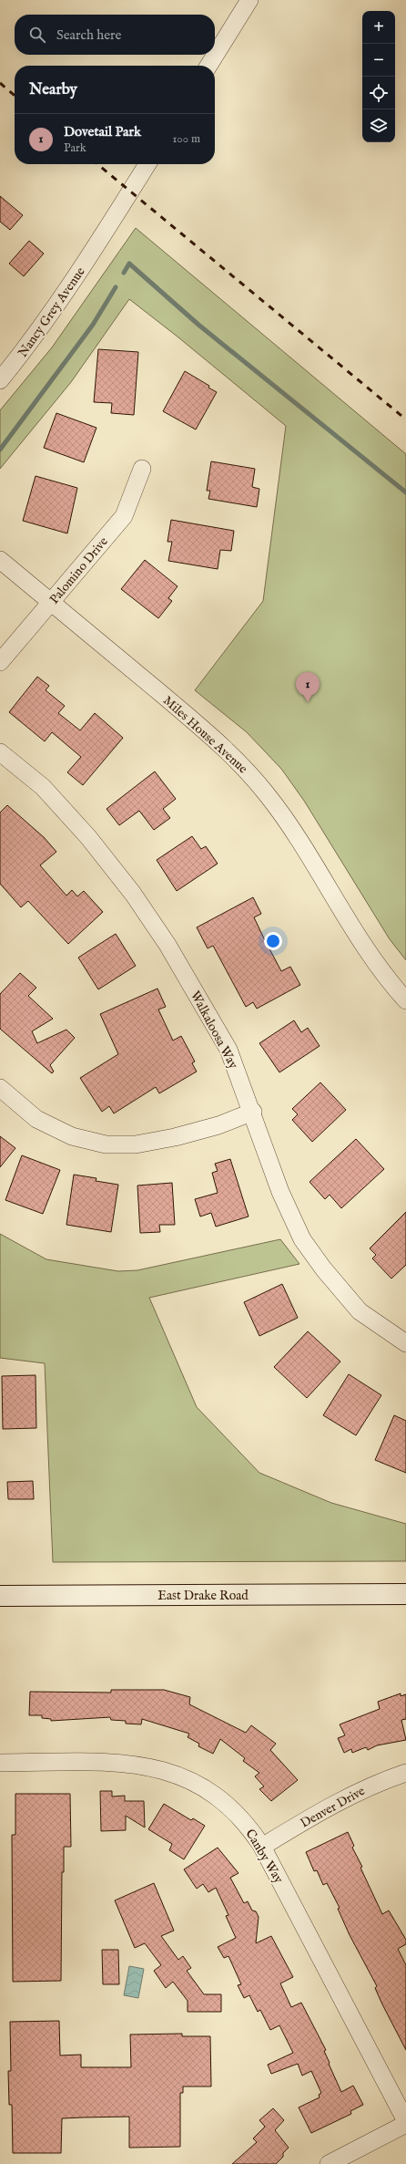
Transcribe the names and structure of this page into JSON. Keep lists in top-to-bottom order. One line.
{"streets":{"main road":["East Drake Road"],"street":["Nancy Grey Avenue","Palomino Drive","Miles House Avenue","Walkaloosa Way","Denver Drive","Canby Way"]},"crossings":[["Palomino Drive","Miles House Avenue"],["Denver Drive","Canby Way"]],"page":{"map_buttons":["+","−"],"search":"Search here","heading":"Nearby","list":[{"mark":"1","name":"Dovetail Park","note":"Park","value":"100 m"}],"pins":"1"}}
